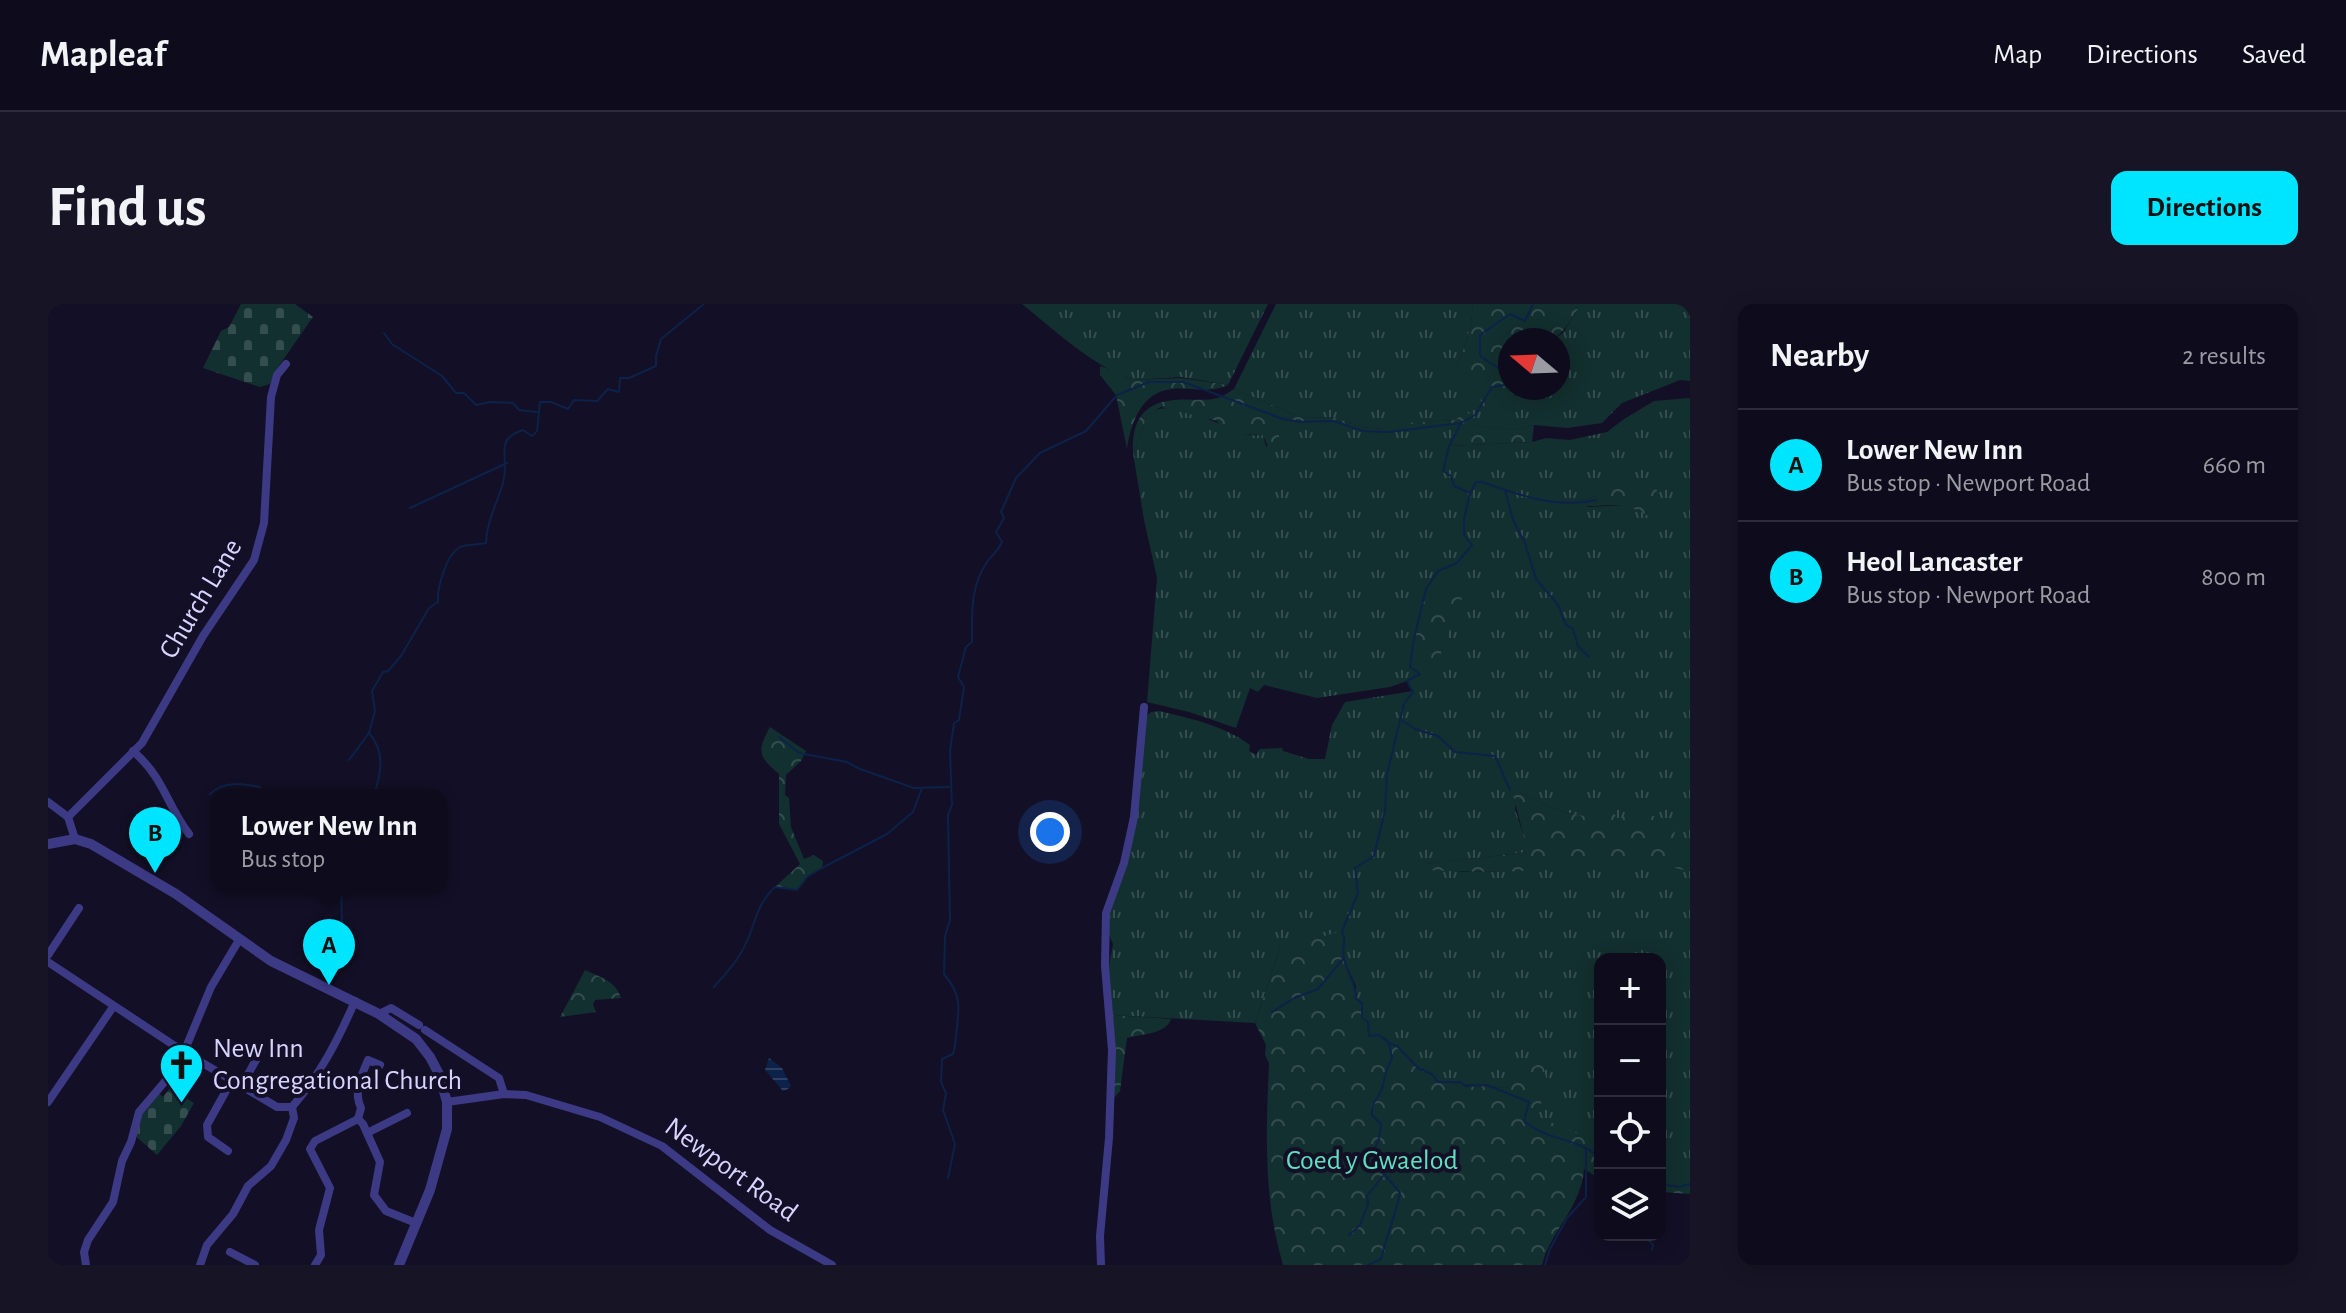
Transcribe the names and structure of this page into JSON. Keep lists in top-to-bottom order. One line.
{"streets":{"street":["Church Lane","Newport Road"]},"parks":["Coed y Gwaelod"],"places":{"church":["New Inn Congregational Church"]},"north":"left","page":{"header":"Mapleaf","nav":["Map","Directions","Saved"],"buttons":"Directions","title":"Find us","heading":["Nearby","2 results"],"list":[{"mark":"A","name":"Lower New Inn","note":"Bus stop · Newport Road","value":"660 m"},{"mark":"B","name":"Heol Lancaster","note":"Bus stop · Newport Road","value":"800 m"}],"popup":["Lower New Inn","Bus stop"],"pins":["B","A"],"map_buttons":["+","−"]}}
